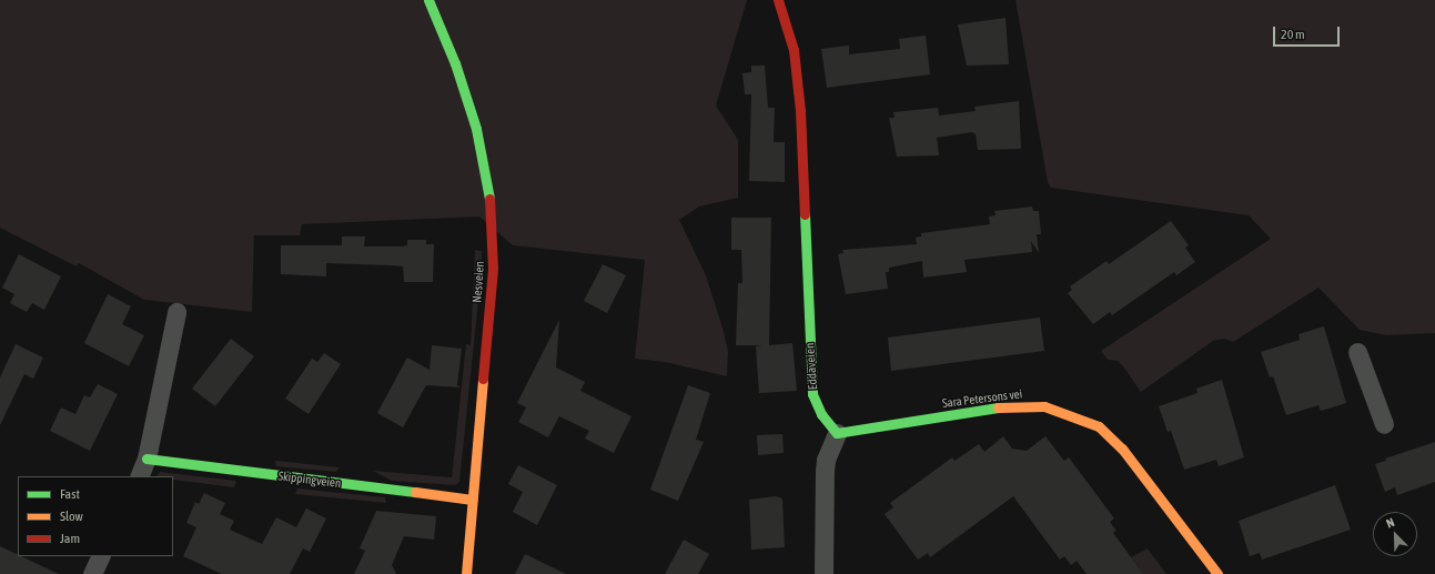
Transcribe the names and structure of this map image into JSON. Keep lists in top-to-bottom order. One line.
{"streets":{"street":["Nesveien","Eddaveien","Sara Petersons vei","Skippingveien"]},"crossings":[["Nesveien","Skippingveien"],["Eddaveien","Sara Petersons vei"]],"legend":["Fast","Slow","Jam"],"scale_bar":"20 m","north":"top left"}
